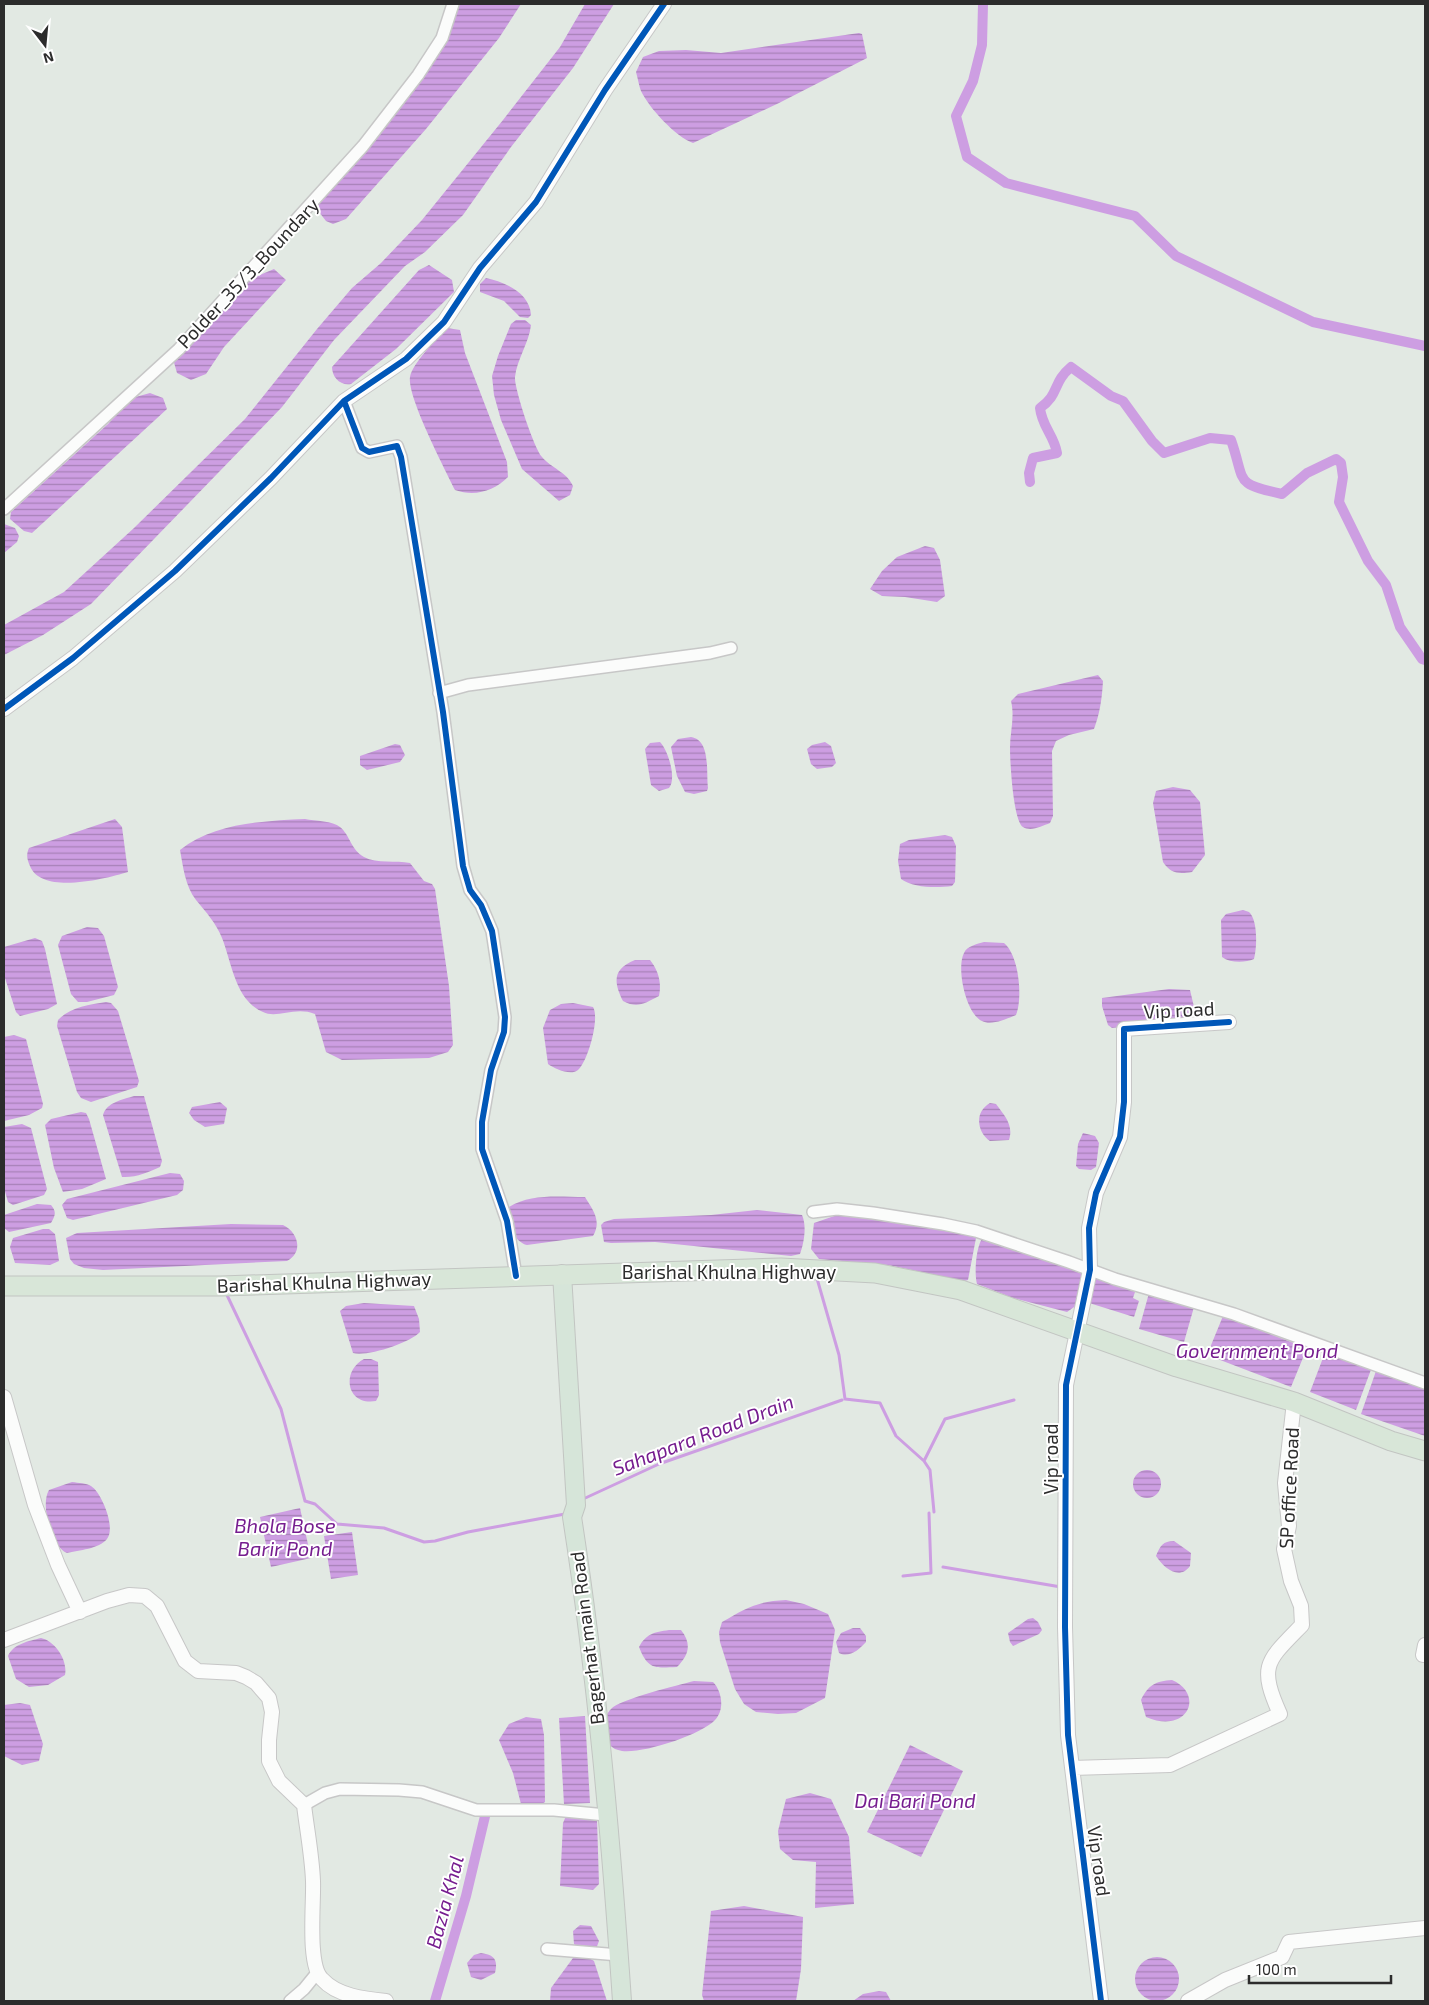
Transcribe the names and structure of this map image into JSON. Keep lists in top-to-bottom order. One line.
{"streets":{"highway":["Barishal Khulna Highway"],"main road":["Bagerhat main Road"],"street":["Polder_35/3_Boundary","Vip road","SP office Road"]},"crossings":[["Vip road","Barishal Khulna Highway"],["Vip road","SP office Road"],["Barishal Khulna Highway","SP office Road"],["Barishal Khulna Highway","Bagerhat main Road"]],"water":["Government Pond","Sahapara Road Drain","Bhola Bose Barir Pond","Dai Bari Pond","Bazia Khal"],"scale_bar":"100 m","north":"bottom"}
